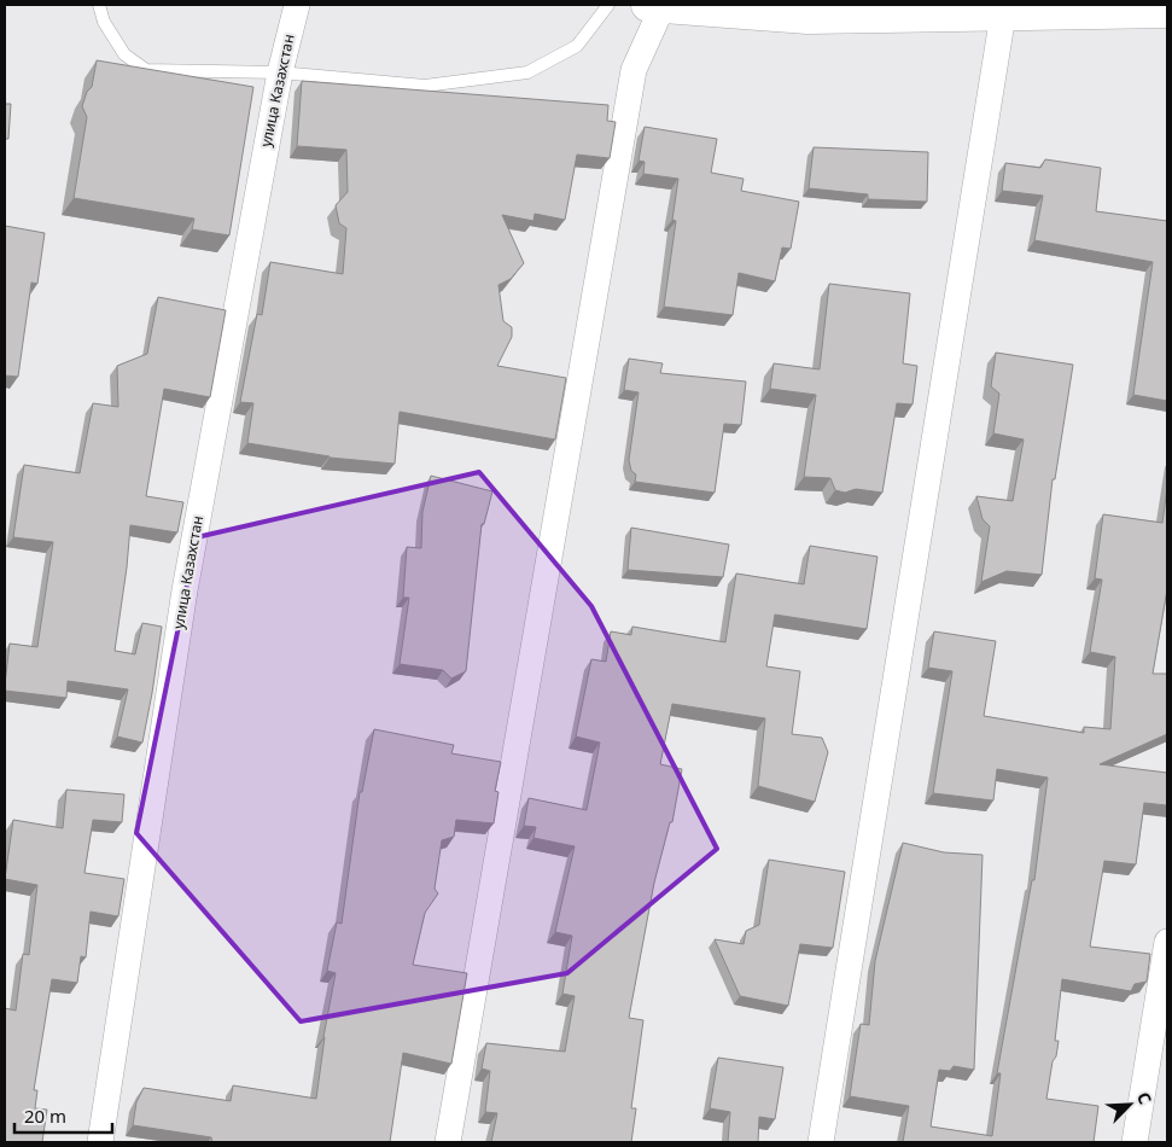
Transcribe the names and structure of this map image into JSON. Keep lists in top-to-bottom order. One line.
{"streets":{"street":["улица Казахстан"]},"scale_bar":"20 m","north":"top right"}
